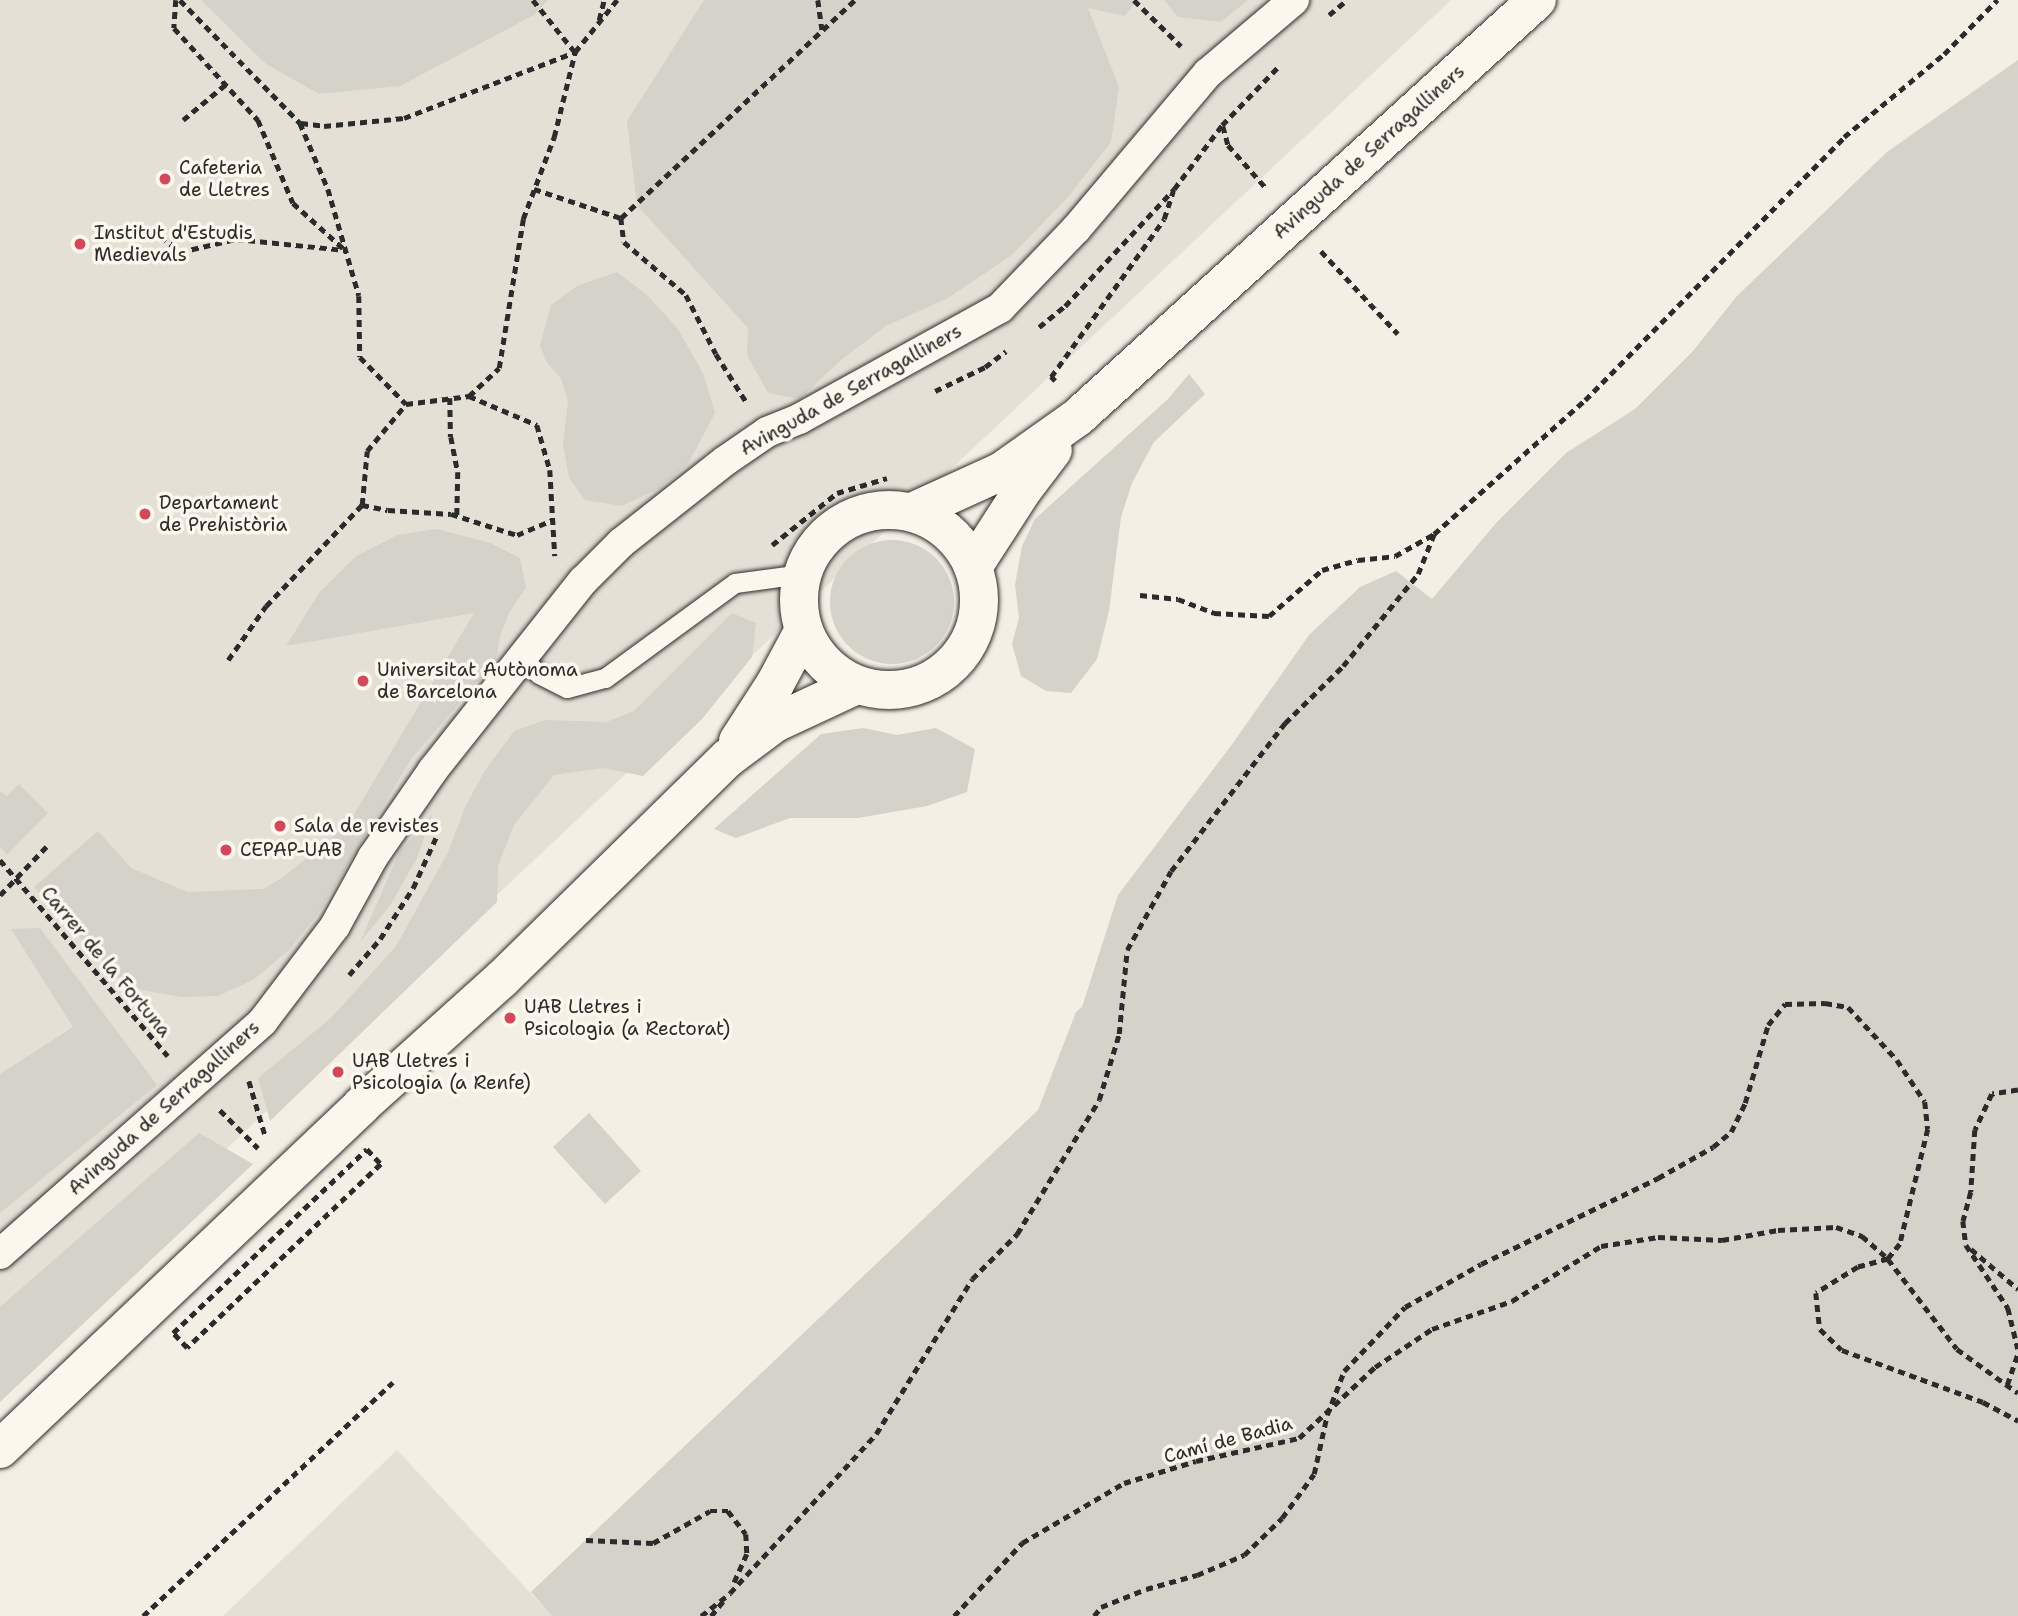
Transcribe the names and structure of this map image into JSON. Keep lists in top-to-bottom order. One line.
{"streets":{"street":["Avinguda de Serragalliners"],"path":["Carrer de la Fortuna","Camí de Badia"]},"crossings":[["Avinguda de Serragalliners","Carrer de la Fortuna"]],"places":["Cafeteria de Lletres","Institut d'Estudis Medievals","Departament de Prehistòria","Universitat Autònoma de Barcelona","Sala de revistes","CEPAP-UAB","UAB Lletres i Psicologia (a Rectorat)","UAB Lletres i Psicologia (a Renfe)"]}
